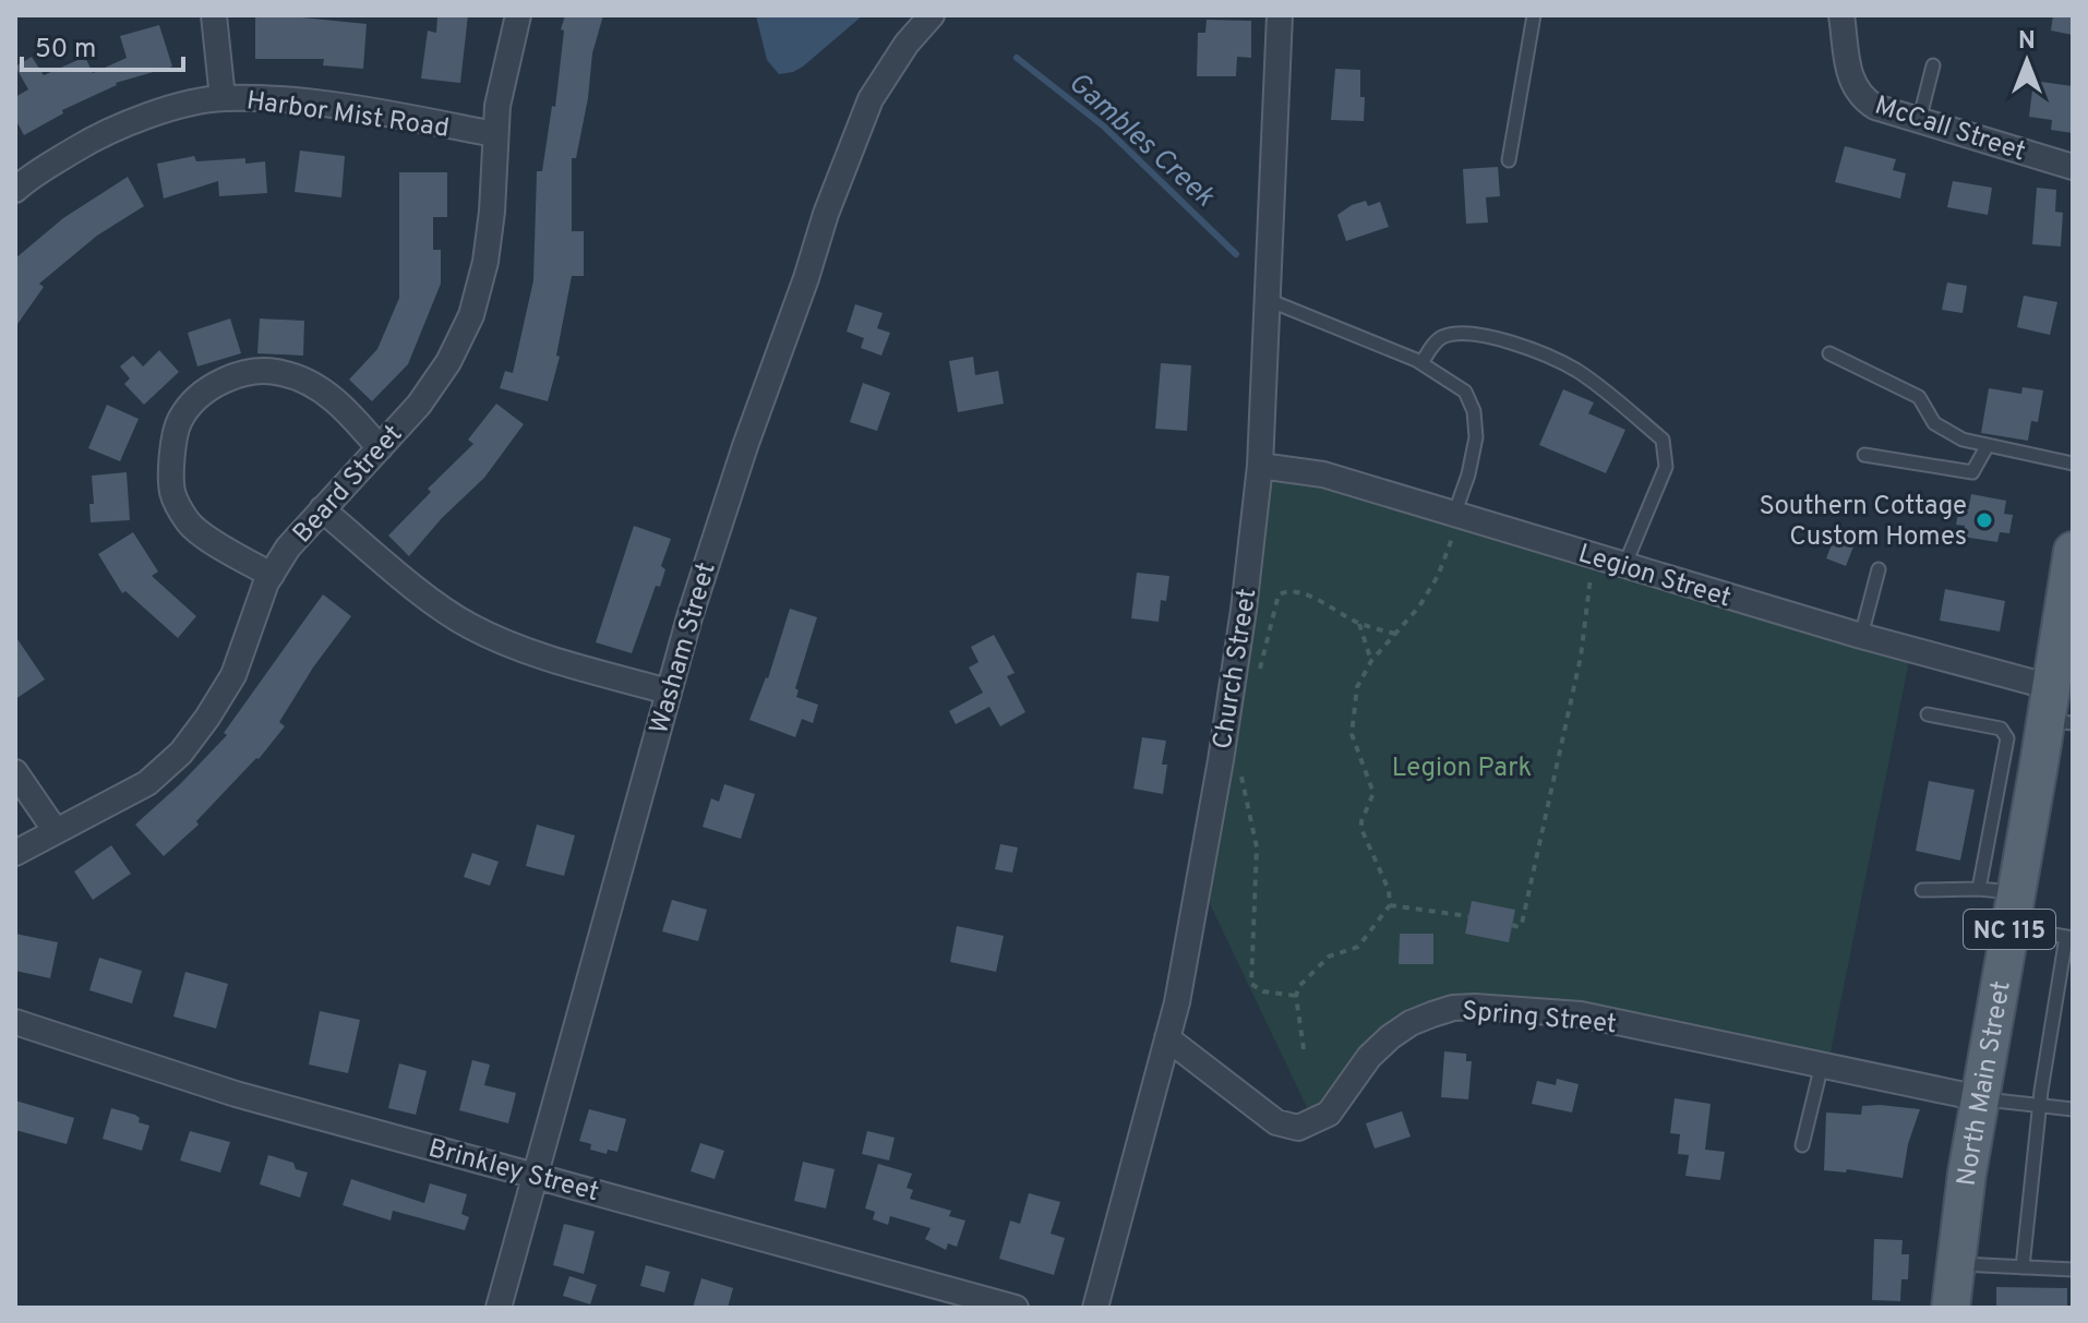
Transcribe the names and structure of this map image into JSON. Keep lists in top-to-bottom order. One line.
{"streets":{"main road":["NC 115","North Main Street"],"street":["Harbor Mist Road","McCall Street","Beard Street","Legion Street","Washam Street","Church Street","Spring Street","Brinkley Street"]},"crossings":[["Harbor Mist Road","Beard Street"],["Legion Street","Church Street"],["Legion Street","North Main Street"],["Washam Street","Brinkley Street"],["Church Street","Spring Street"],["Spring Street","North Main Street"]],"water":["Gambles Creek"],"parks":["Legion Park"],"places":["Southern Cottage Custom Homes"],"scale_bar":"50 m","north":"top"}
